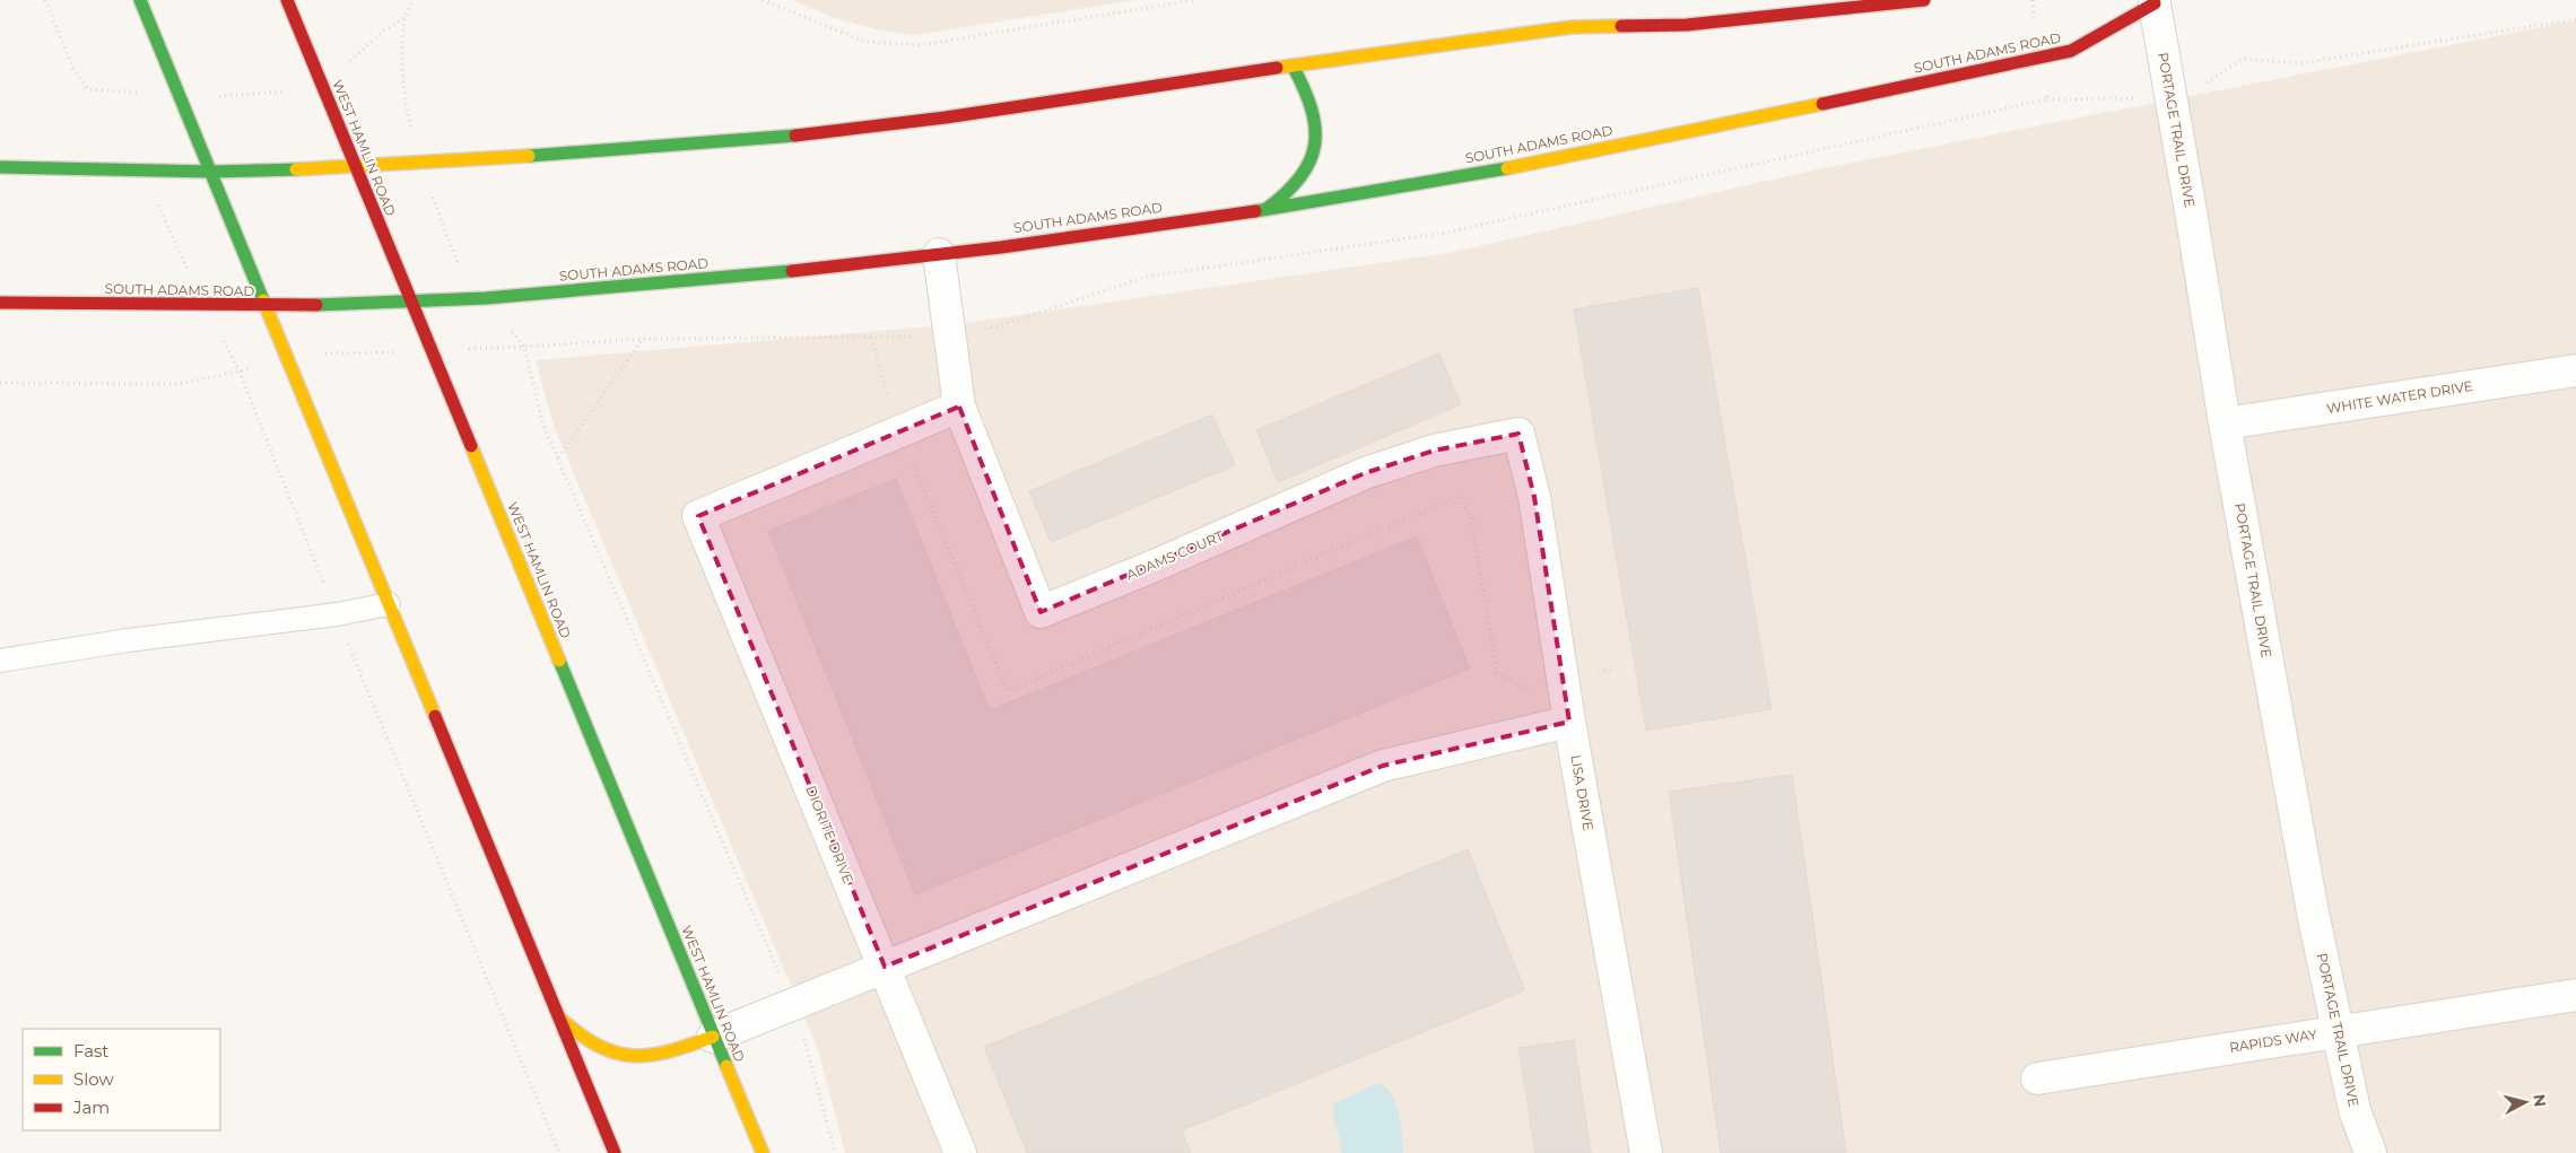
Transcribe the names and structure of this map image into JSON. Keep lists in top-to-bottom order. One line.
{"streets":{"main road":["SOUTH ADAMS ROAD","WEST HAMLIN ROAD"],"street":["PORTAGE TRAIL DRIVE","WHITE WATER DRIVE","ADAMS COURT","LISA DRIVE","DIORITE DRIVE","RAPIDS WAY"]},"crossings":[["SOUTH ADAMS ROAD","PORTAGE TRAIL DRIVE"],["SOUTH ADAMS ROAD","WEST HAMLIN ROAD"],["SOUTH ADAMS ROAD","ADAMS COURT"],["PORTAGE TRAIL DRIVE","WHITE WATER DRIVE"],["PORTAGE TRAIL DRIVE","RAPIDS WAY"],["ADAMS COURT","LISA DRIVE"],["ADAMS COURT","DIORITE DRIVE"]],"legend":["Fast","Slow","Jam"],"north":"right"}
